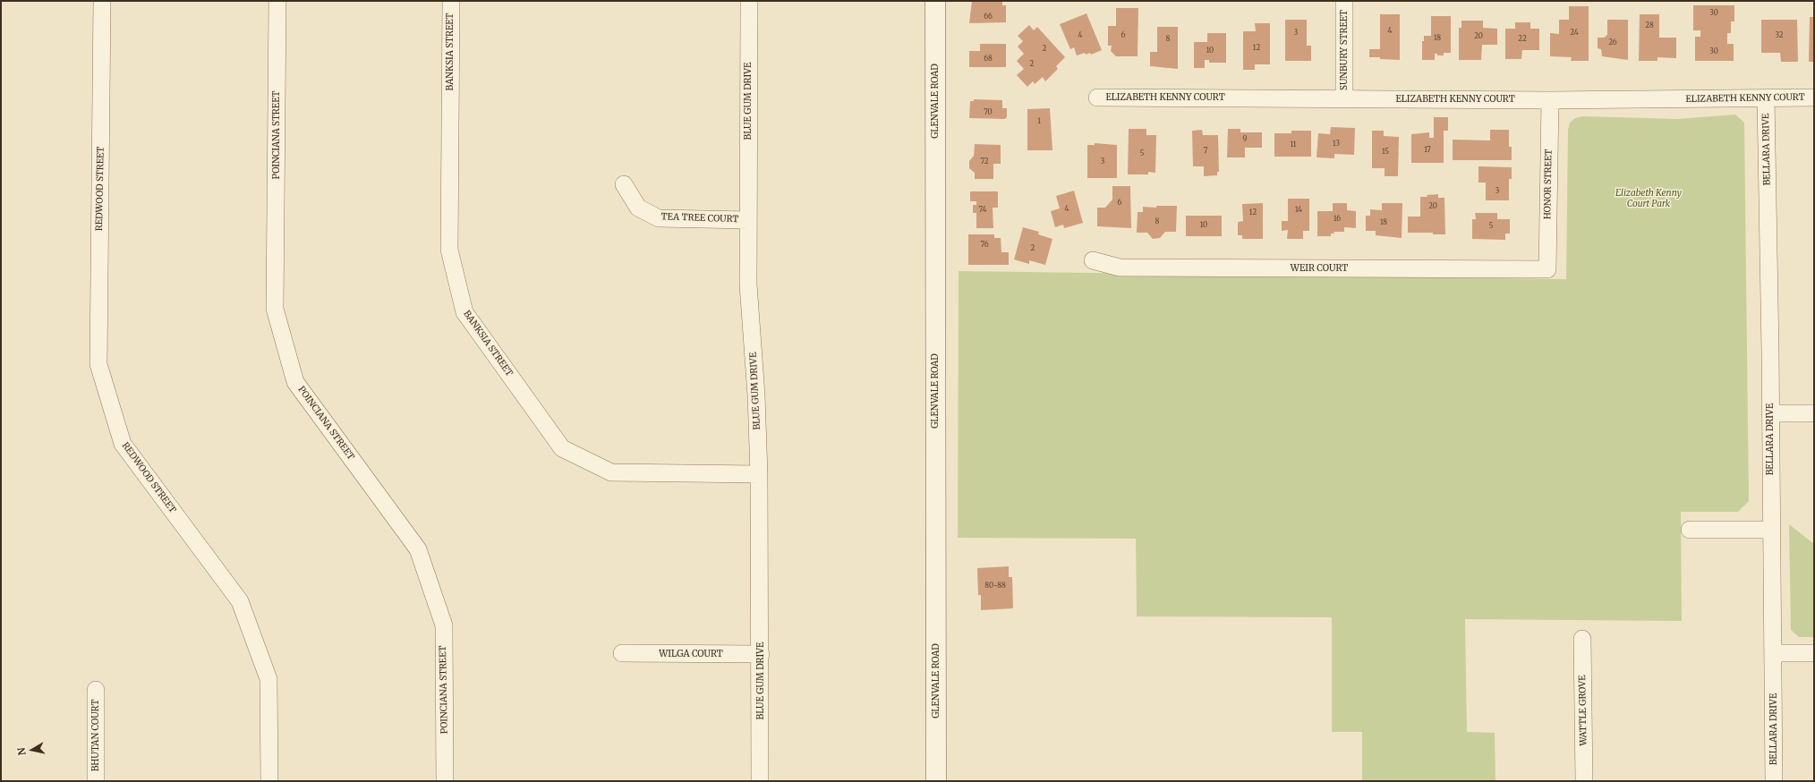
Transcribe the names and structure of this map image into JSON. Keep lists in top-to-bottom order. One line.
{"streets":{"street":["SUNBURY STREET","BANKSIA STREET","ELIZABETH KENNY COURT","BLUE GUM DRIVE","GLENVALE ROAD","POINCIANA STREET","BELLARA DRIVE","HONOR STREET","REDWOOD STREET","TEA TREE COURT","WEIR COURT","WILGA COURT","WATTLE GROVE","BHUTAN COURT"]},"crossings":[["SUNBURY STREET","ELIZABETH KENNY COURT"],["BANKSIA STREET","BLUE GUM DRIVE"],["ELIZABETH KENNY COURT","BELLARA DRIVE"],["ELIZABETH KENNY COURT","HONOR STREET"],["BLUE GUM DRIVE","TEA TREE COURT"],["BLUE GUM DRIVE","WILGA COURT"],["HONOR STREET","WEIR COURT"]],"parks":["Elizabeth Kenny Court Park"],"house_numbers":["30","66","28","4","3","24","4","6","32","20","18","8","22","26","12","2","10","30","68","2","70","1","9","13","11","17","7","15","5","72","3","3","6","20","4","74","14","12","16","8","18","10","5","76","2","80-88"],"north":"left"}
